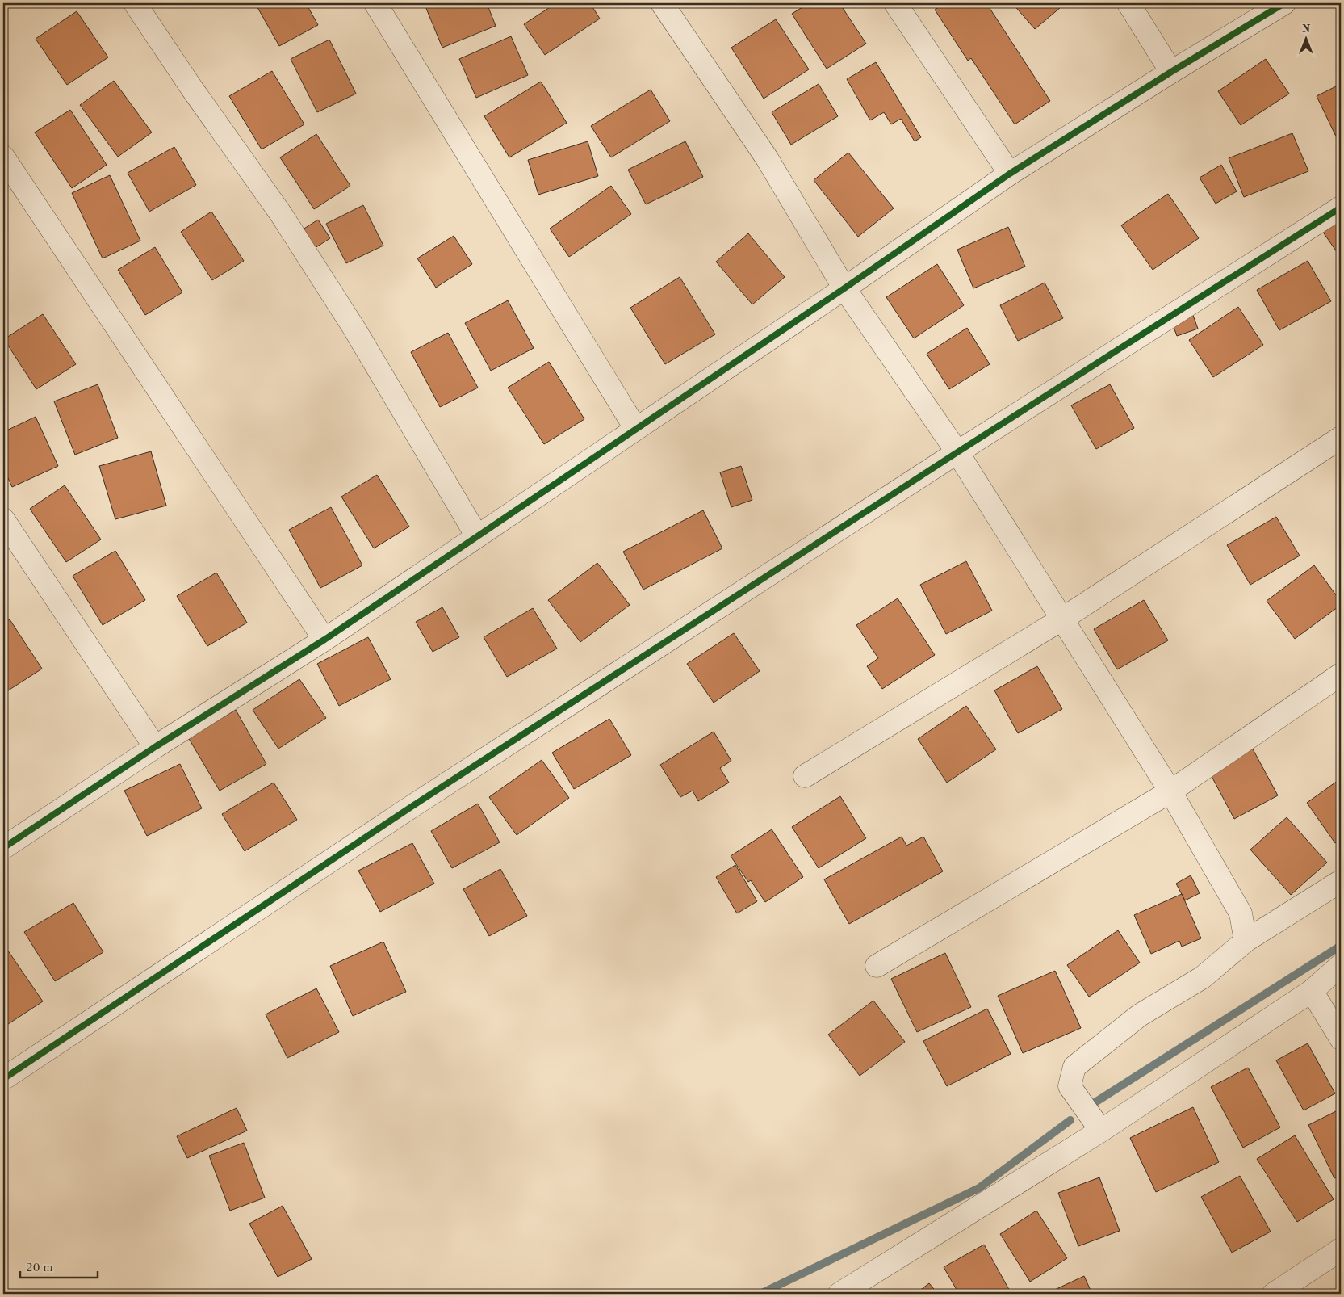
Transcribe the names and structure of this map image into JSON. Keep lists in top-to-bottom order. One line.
{"scale_bar":"20 m","north":"top"}
